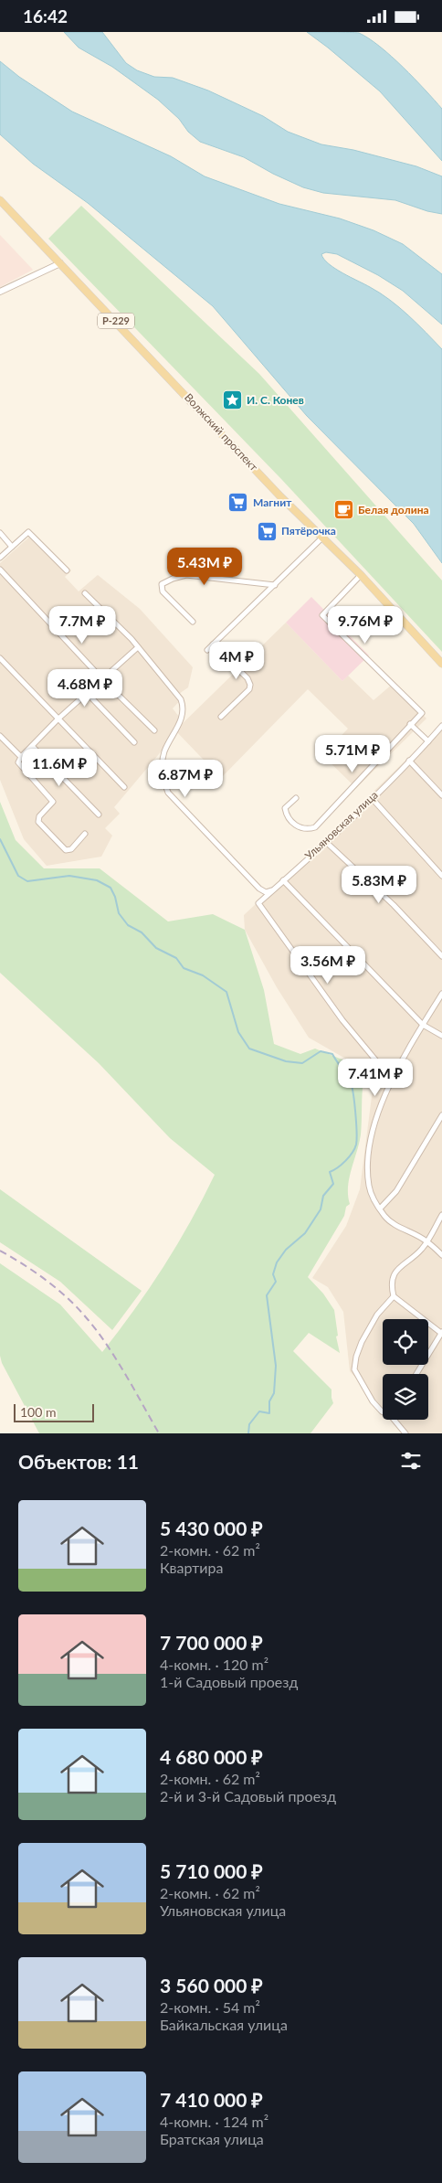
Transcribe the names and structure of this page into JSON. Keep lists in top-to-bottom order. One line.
{"streets":{"main road":["Р-229","Волжский проспект"],"street":["Ульяновская улица"]},"places":{"place":["И. С. Конев"],"supermarket":["Магнит","Пятёрочка"],"cafe":["Белая долина"]},"scale_bar":"100 m","page":{"status":"16:42","price":["5.43M ₽","7.7M ₽","9.76M ₽","4M ₽","4.68M ₽","5.71M ₽","11.6M ₽","6.87M ₽","5.83M ₽","3.56M ₽","7.41M ₽"],"scale":"100 m","heading":"Объектов: 11","list":[{"name":"5 430 000 ₽","note":"2-комн. · 62 m² · Квартира"},{"name":"7 700 000 ₽","note":"4-комн. · 120 m² · 1-й Садовый проезд"},{"name":"4 680 000 ₽","note":"2-комн. · 62 m² · 2-й и 3-й Садовый проезд"},{"name":"5 710 000 ₽","note":"2-комн. · 62 m² · Ульяновская улица"},{"name":"3 560 000 ₽","note":"2-комн. · 54 m² · Байкальская улица"},{"name":"7 410 000 ₽","note":"4-комн. · 124 m² · Братская улица"}]}}
